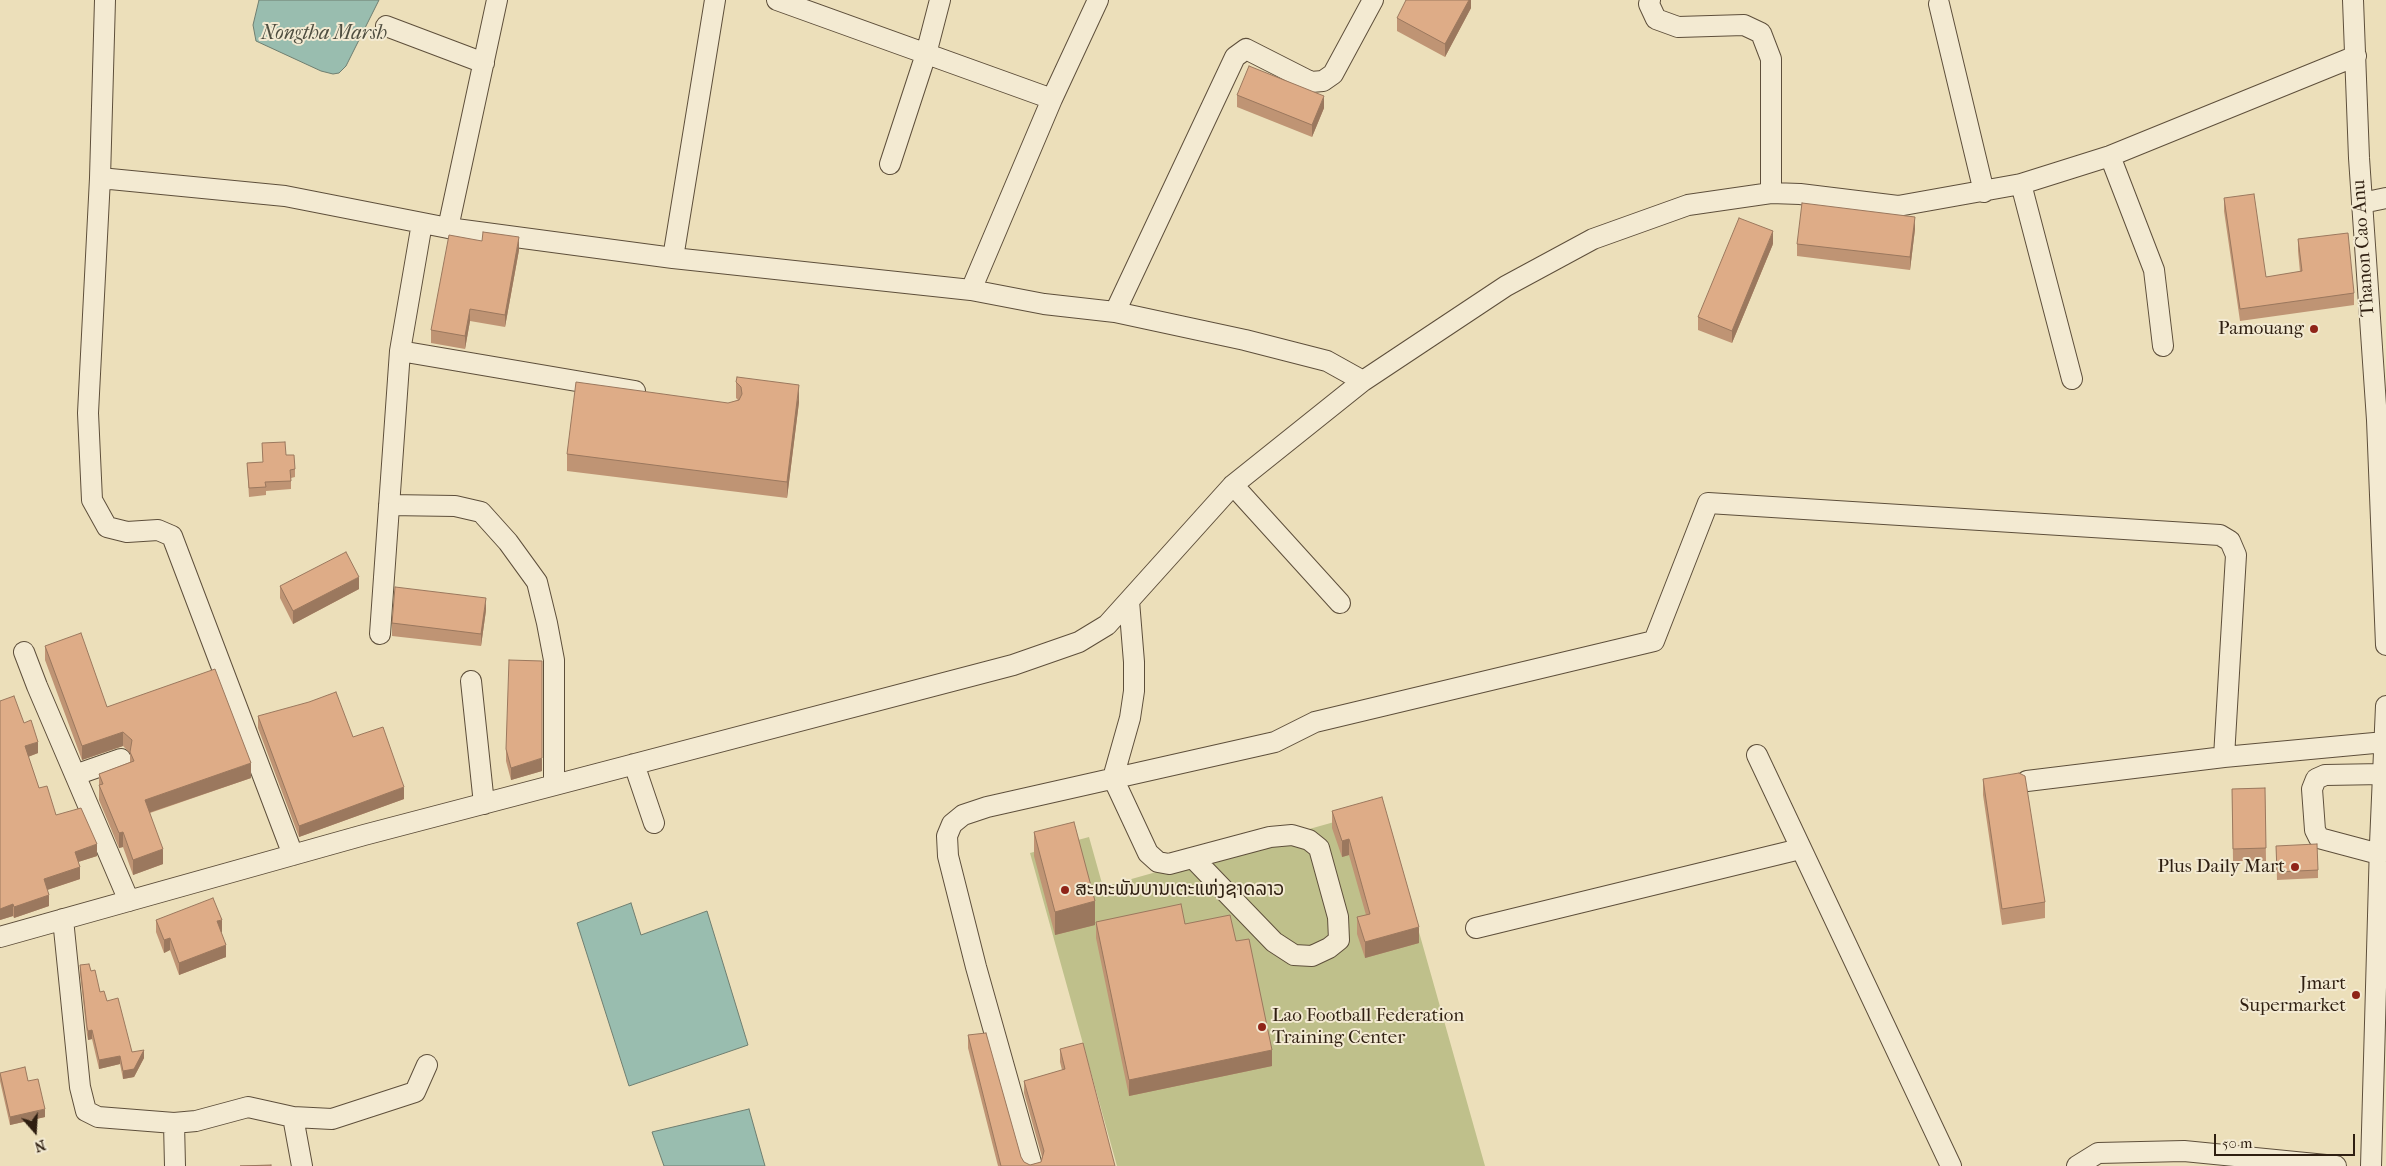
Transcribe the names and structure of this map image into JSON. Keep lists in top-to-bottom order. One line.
{"streets":{"street":["Thanon Cao Anu"]},"water":["Nongtha Marsh"],"places":["Pamouang","Plus Daily Mart","ສະຫະພັນບານເຕະແຫ່ງຊາດລາວ","Jmart Supermarket","Lao Football Federation Training Center"],"scale_bar":"50 m","north":"bottom"}
